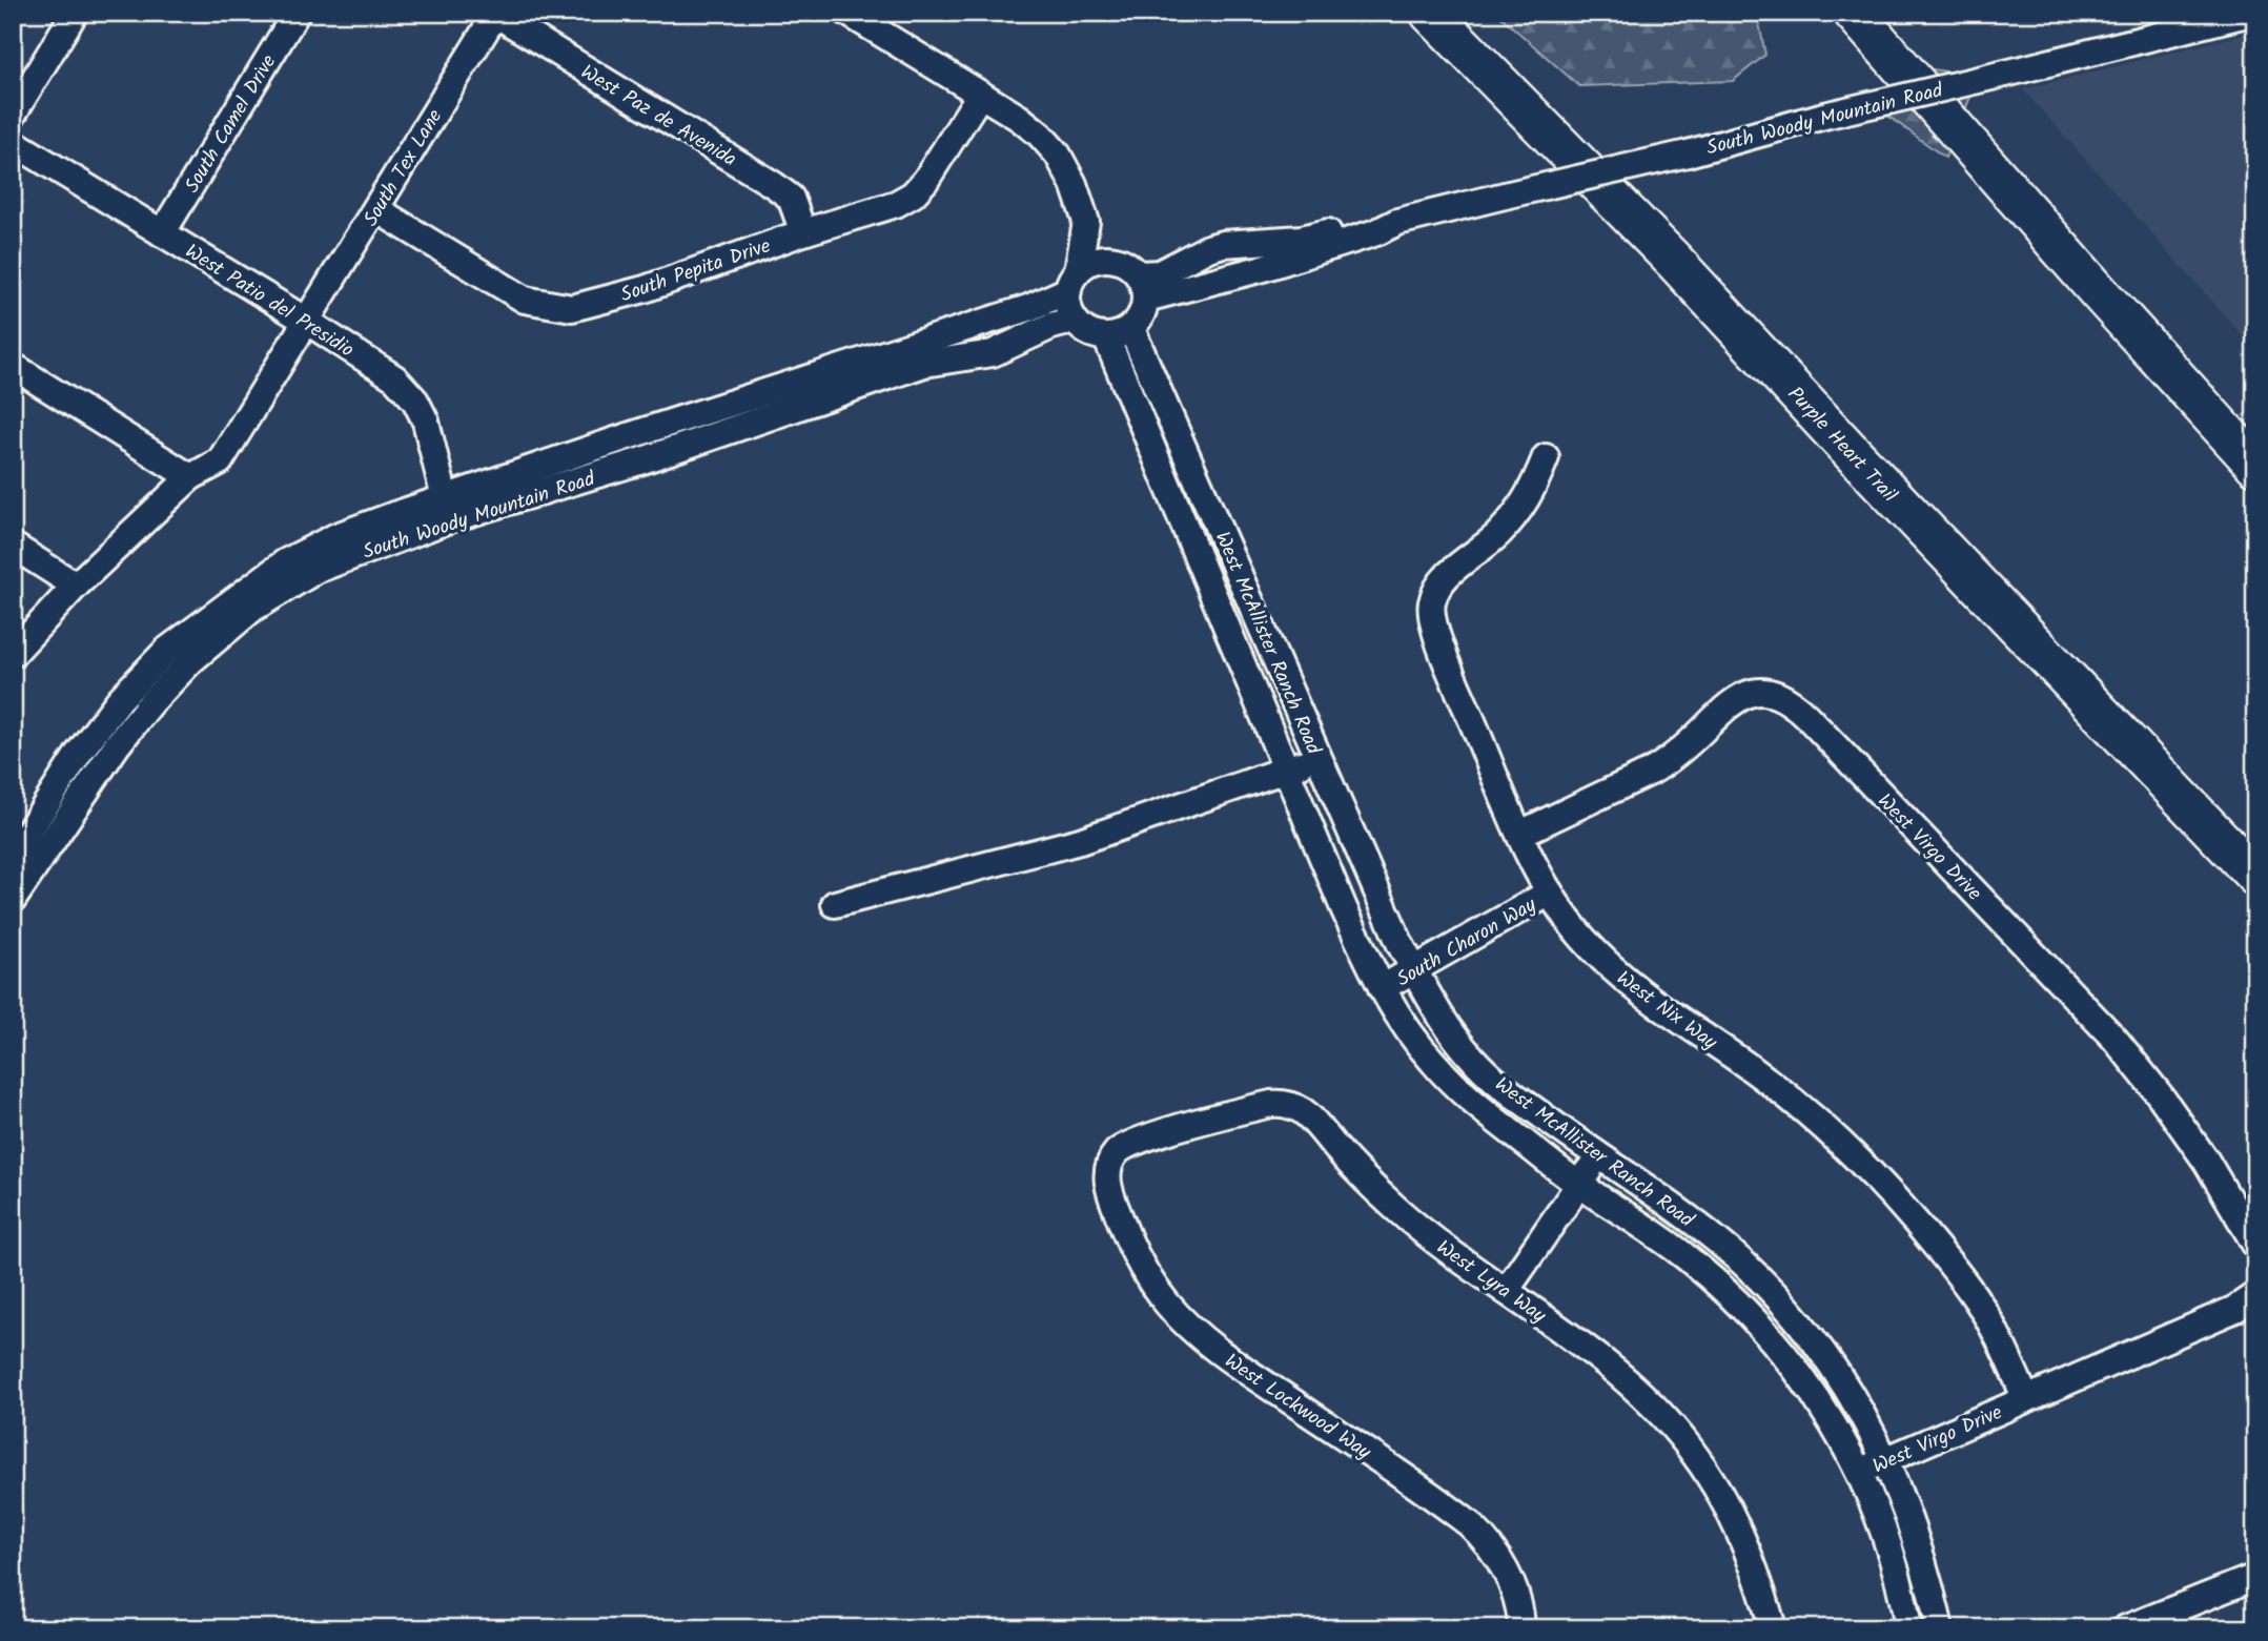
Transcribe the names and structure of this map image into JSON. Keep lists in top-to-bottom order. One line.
{"streets":{"highway":["Purple Heart Trail"],"street":["West Paz de Avenida","South Woody Mountain Road","South Camel Drive","South Tex Lane","South Pepita Drive","West Patio del Presidio","West McAllister Ranch Road","West Virgo Drive","South Charon Way","West Nix Way","West Lyra Way","West Lockwood Way"]},"crossings":[["West Paz de Avenida","South Tex Lane"],["West Paz de Avenida","South Pepita Drive"],["South Woody Mountain Road","West Patio del Presidio"],["South Woody Mountain Road","West McAllister Ranch Road"],["South Camel Drive","West Patio del Presidio"],["South Tex Lane","South Pepita Drive"],["South Tex Lane","West Patio del Presidio"],["West McAllister Ranch Road","West Virgo Drive"],["West McAllister Ranch Road","South Charon Way"],["West Virgo Drive","West Nix Way"],["South Charon Way","West Nix Way"],["West Lyra Way","West Lockwood Way"]]}
